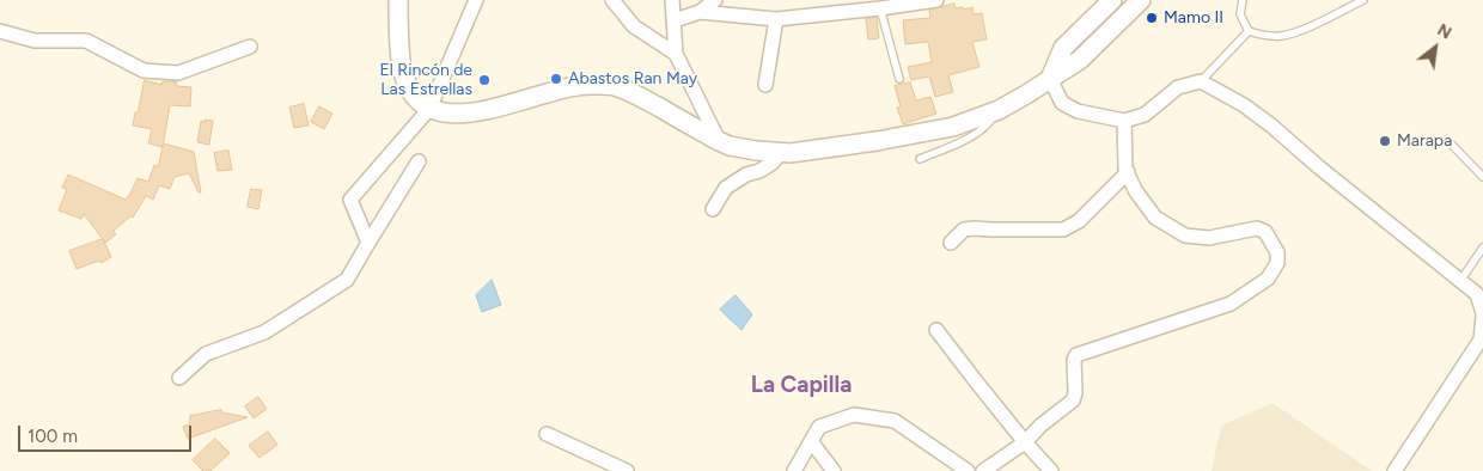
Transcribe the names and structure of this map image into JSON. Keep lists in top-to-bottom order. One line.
{"districts":["La Capilla"],"places":["Mamo II","Abastos Ran May","El Rincón de Las Estrellas","Marapa"],"scale_bar":"100 m","north":"top right"}
